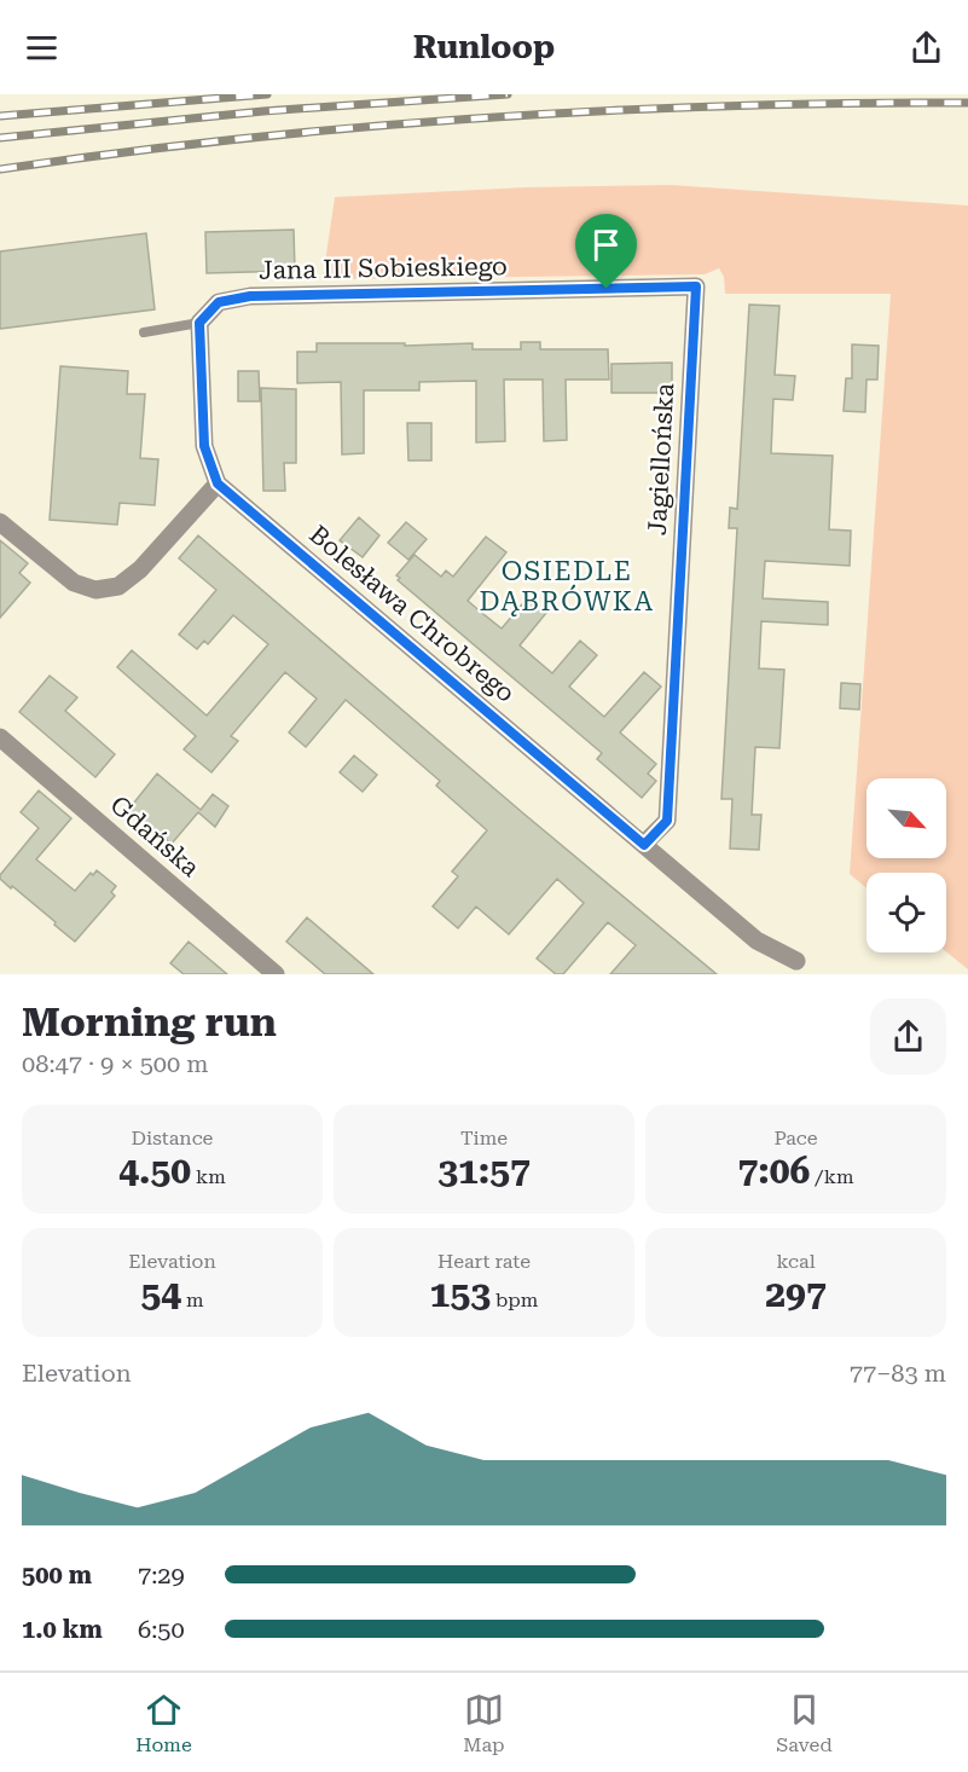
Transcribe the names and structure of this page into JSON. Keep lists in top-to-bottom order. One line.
{"streets":{"street":["Jana III Sobieskiego","Jagiellońska","Bolesława Chrobrego","Gdańska"]},"crossings":[["Jana III Sobieskiego","Jagiellońska"],["Jagiellońska","Bolesława Chrobrego"]],"districts":["OSIEDLE DĄBRÓWKA"],"north":"bottom right","page":{"header":"Runloop","heading":["Morning run","08:47 · 9 × 500 m"],"stats":[["Distance","4.50 km"],["Time","31:57"],["Pace","7:06 /km"],["Elevation","54 m"],["Heart rate","153 bpm"],["kcal","297"]],"chart":["Elevation","77–83 m"],"list":[{"name":"500 m","note":"7:29"},{"name":"1.0 km","note":"6:50"}],"tabs":["Home","Map","Saved"]}}
